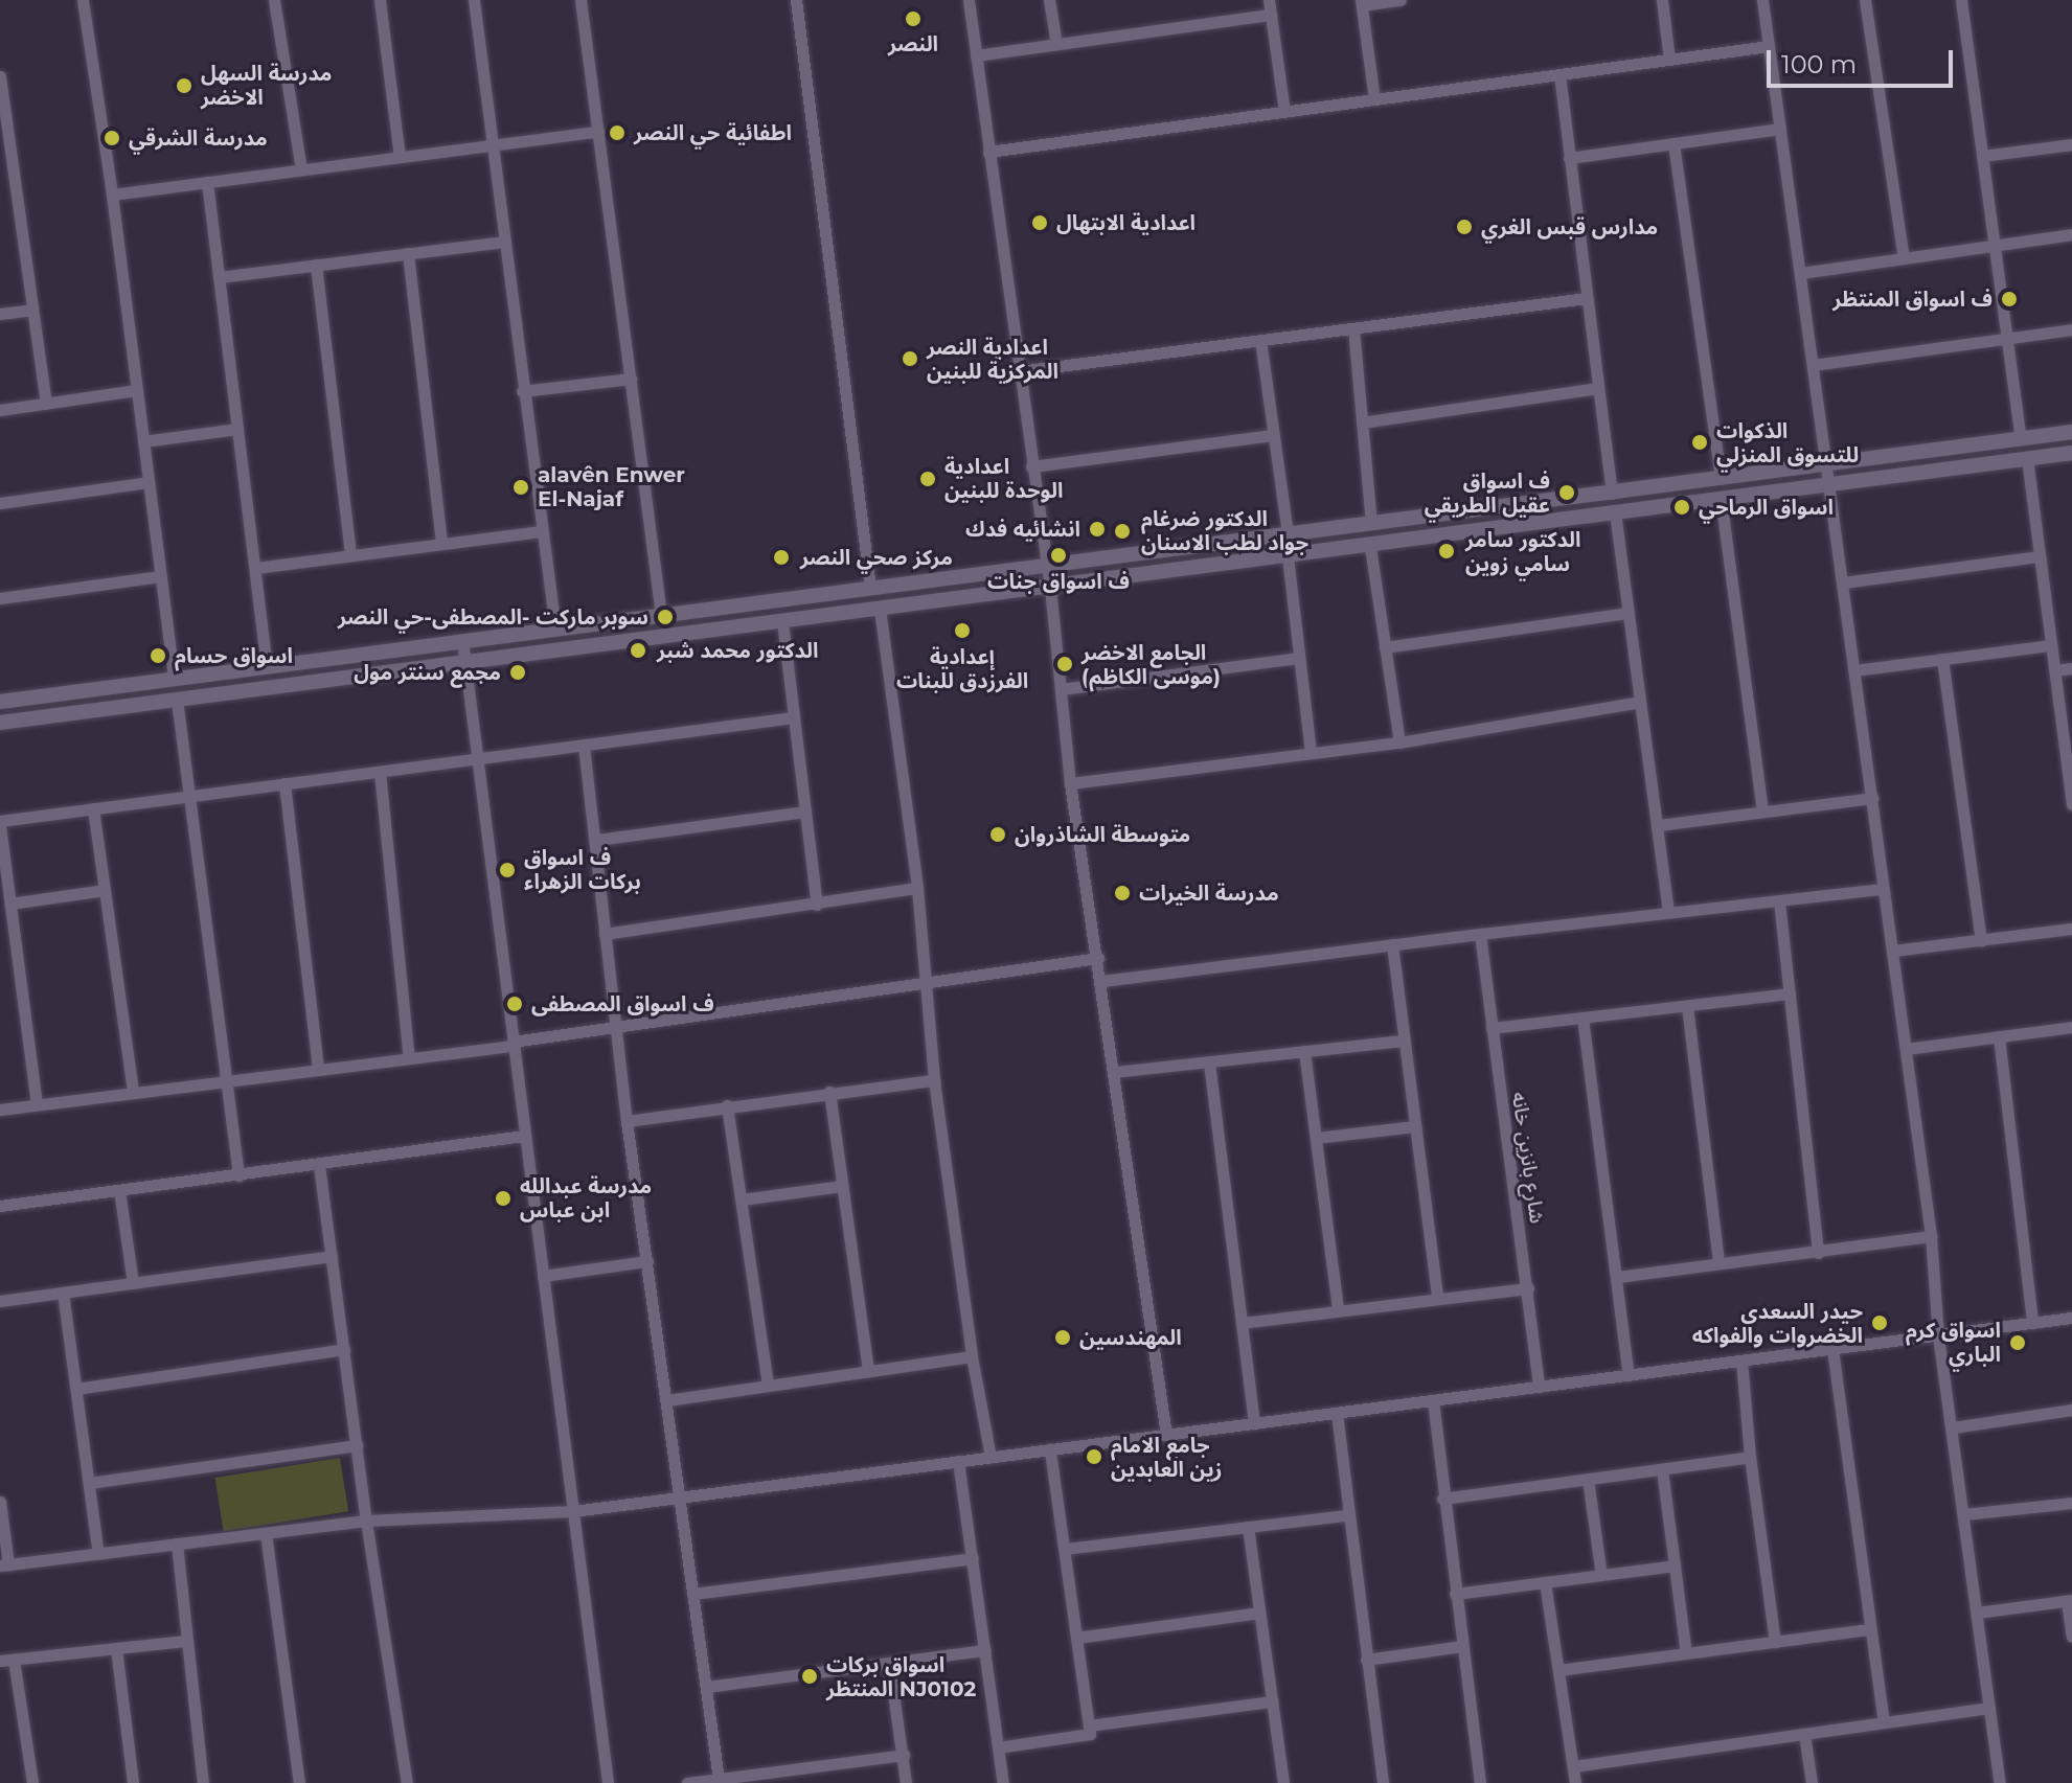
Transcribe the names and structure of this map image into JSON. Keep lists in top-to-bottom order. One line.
{"streets":{"street":["شارع بانزين خانه"]},"places":["النصر","مدرسة السهل الاخضر","اطفائية حي النصر","مدرسة الشرقي","اعدادية الابتهال","مدارس قبس الغري","ف اسواق المنتظر","اعدادية النصر المركزية للبنين","الذكوات للتسوق المنزلي","اعدادية الوحدة للبنين","alavên Enwer El-Najaf","ف اسواق عقيل الطريقي","اسواق الرماحي","انشائيه فدك","الدكتور ضرغام جواد لطب الاسنان","الدكتور سامر سامي زوين","ف اسواق جنات","مركز صحي النصر","سوبر ماركت -المصطفى-حي النصر","إعدادية الفرزدق للبنات","الدكتور محمد شبر","اسواق حسام","الجامع الاخضر (موسى الكاظم)","مجمع سنتر مول","متوسطة الشاذروان","ف اسواق بركات الزهراء","مدرسة الخيرات","ف اسواق المصطفى","مدرسة عبدالله ابن عباس","حيدر السعدي الخضروات والفواكه","المهندسين","اسواق كرم الباري","جامع الامام زين العابدين","اسواق بركات المنتظر NJ0102"],"scale_bar":"100 m"}
